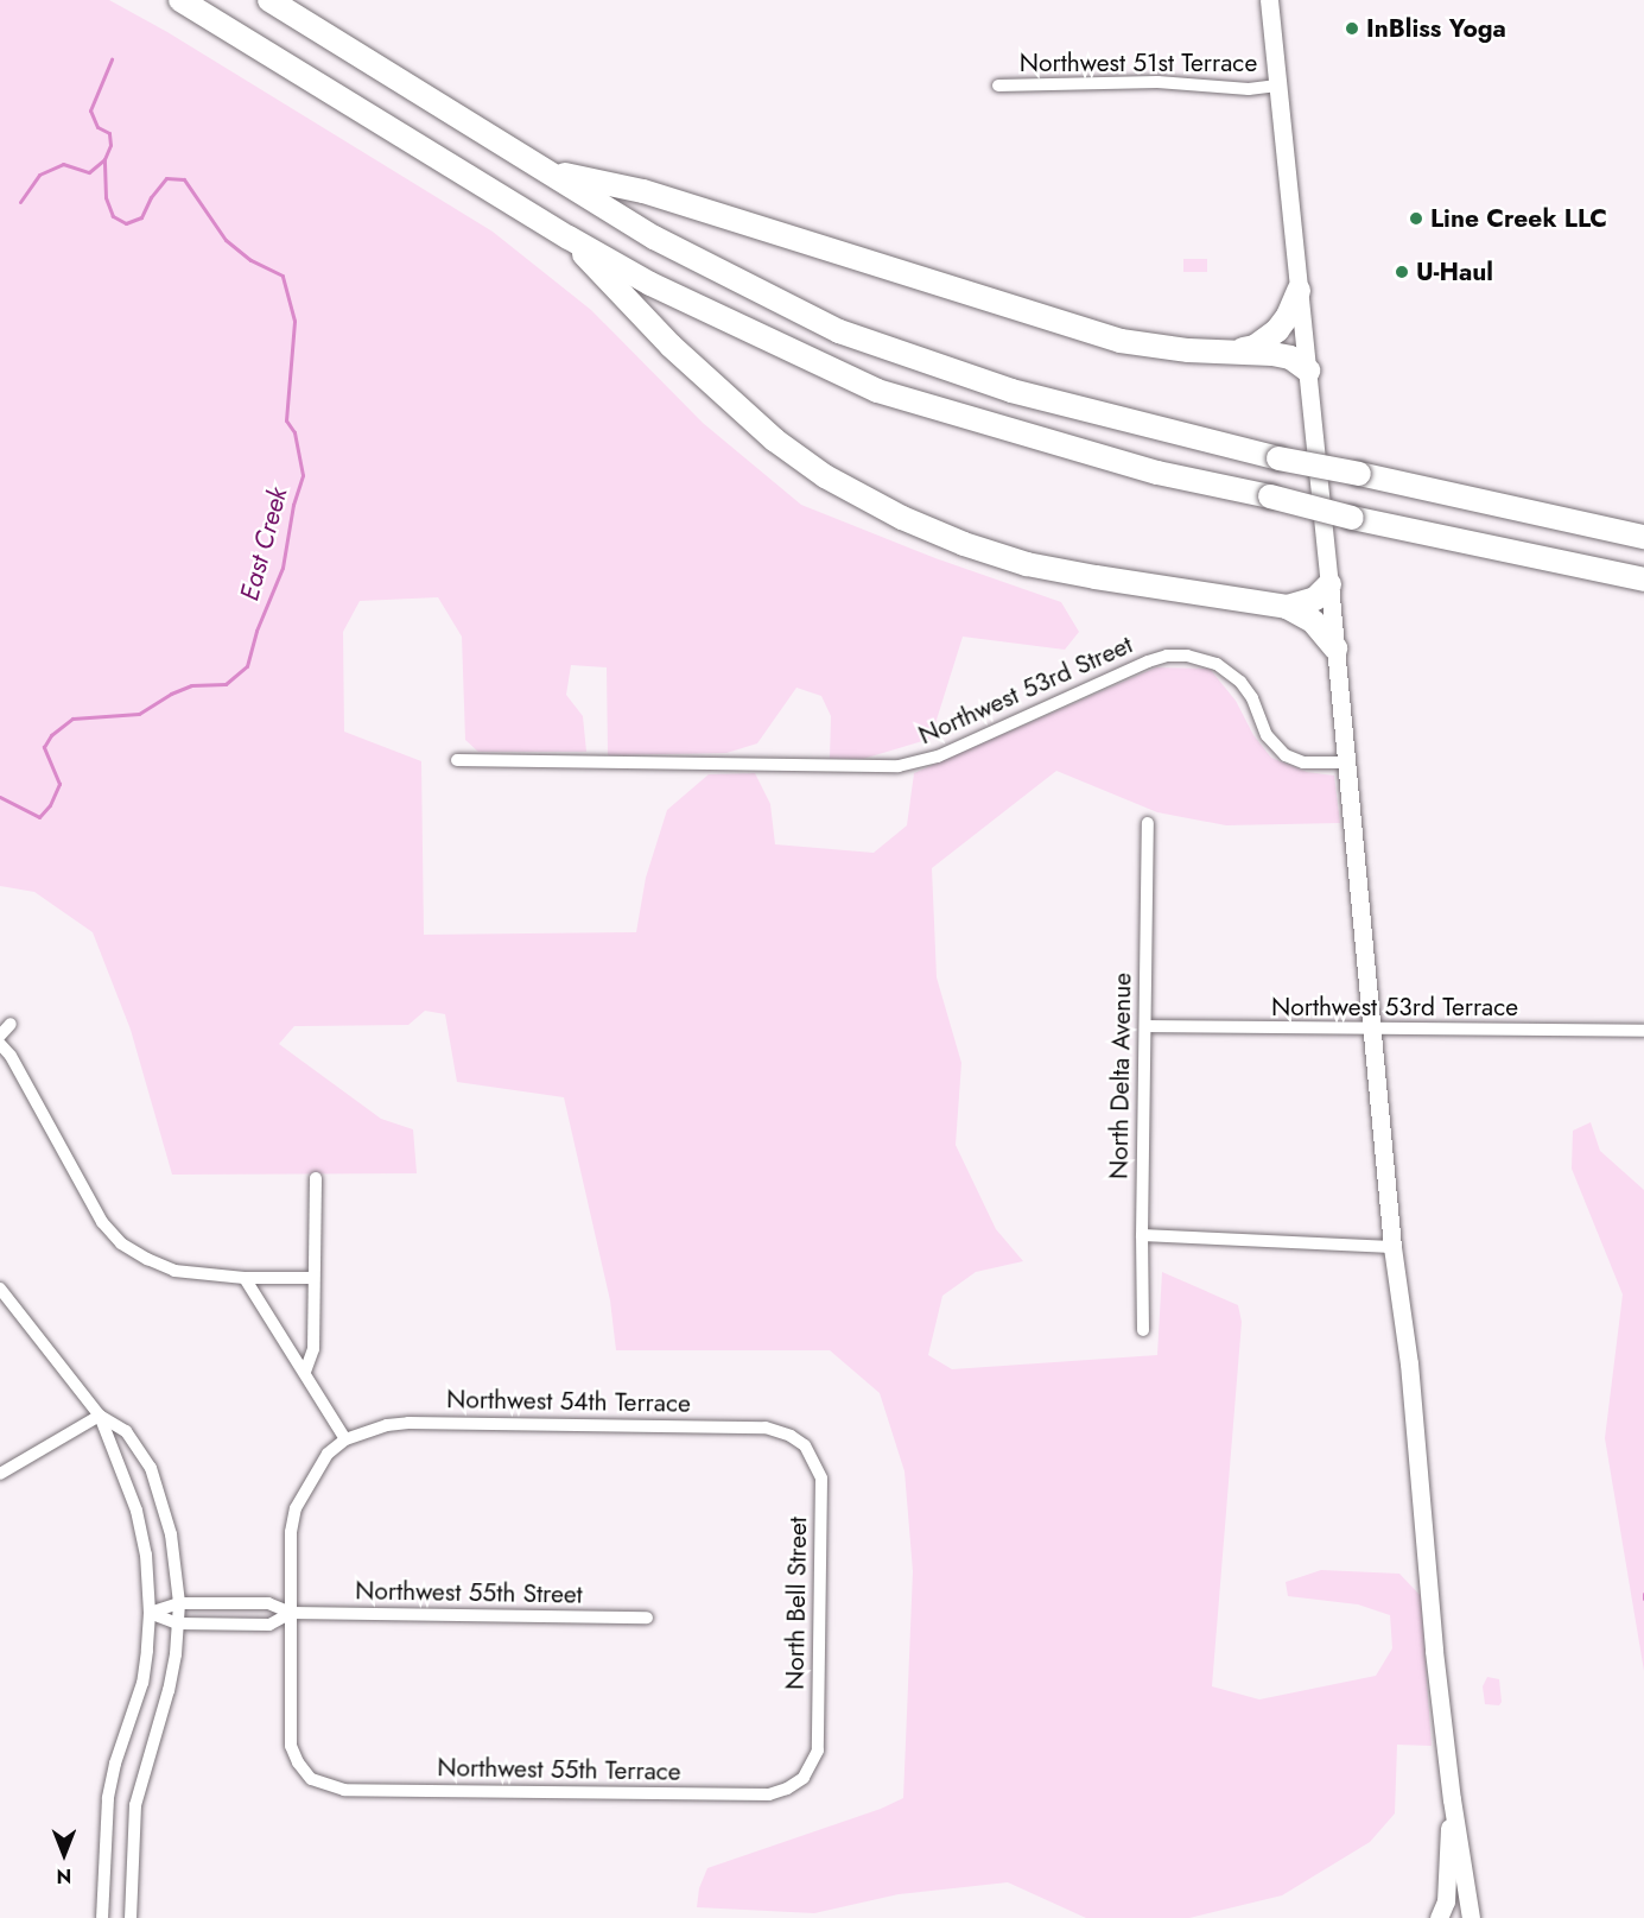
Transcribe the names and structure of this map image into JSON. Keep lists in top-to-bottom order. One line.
{"streets":{"street":["Northwest 51st Terrace","Northwest 53rd Street","Northwest 53rd Terrace","North Delta Avenue","Northwest 54th Terrace","Northwest 55th Street","North Bell Street","Northwest 55th Terrace"]},"crossings":[["Northwest 53rd Terrace","North Delta Avenue"],["Northwest 54th Terrace","North Bell Street"],["Northwest 55th Street","Northwest 55th Terrace"],["North Bell Street","Northwest 55th Terrace"]],"water":["East Creek"],"places":["InBliss Yoga","Line Creek LLC","U-Haul"],"north":"bottom"}
